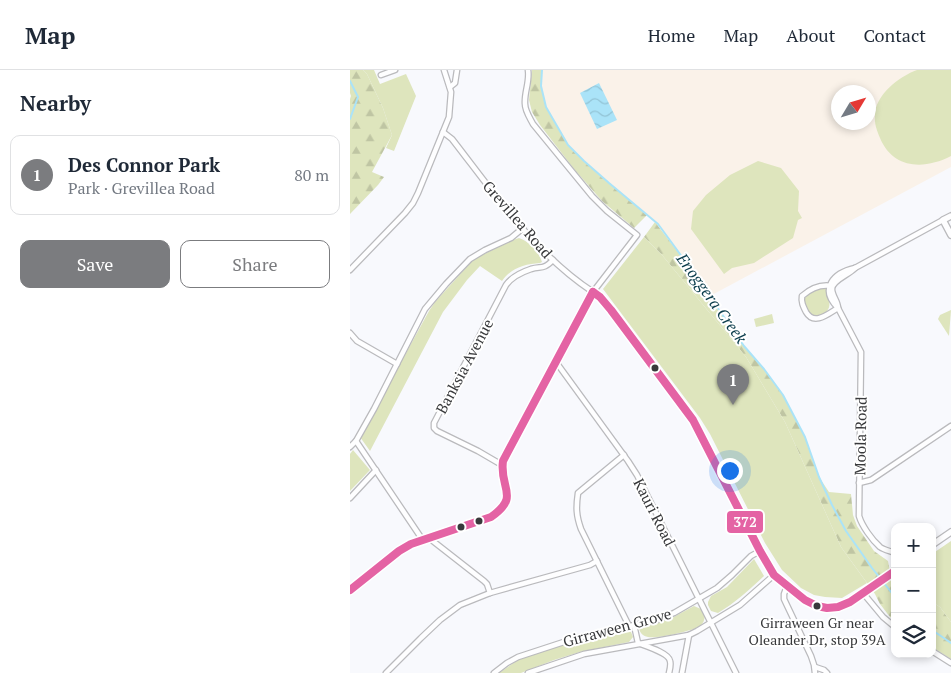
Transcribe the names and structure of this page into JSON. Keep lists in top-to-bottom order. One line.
{"streets":{"street":["Grevillea Road","Banksia Avenue","Moola Road","Kauri Road","Girraween Grove"]},"crossings":[["Grevillea Road","Banksia Avenue"],["Grevillea Road","Girraween Grove"],["Kauri Road","Girraween Grove"]],"water":["Enoggera Creek"],"places":["Girraween Gr near Oleander Dr, stop 39A"],"lines":["transit line 372"],"north":"top right","page":{"header":"Map","nav":["Home","Map","About","Contact"],"heading":"Nearby","list":[{"mark":"1","name":"Des Connor Park","note":"Park · Grevillea Road","value":"80 m"}],"buttons":["Save","Share"],"pins":"1","map_buttons":["+","−"]}}
